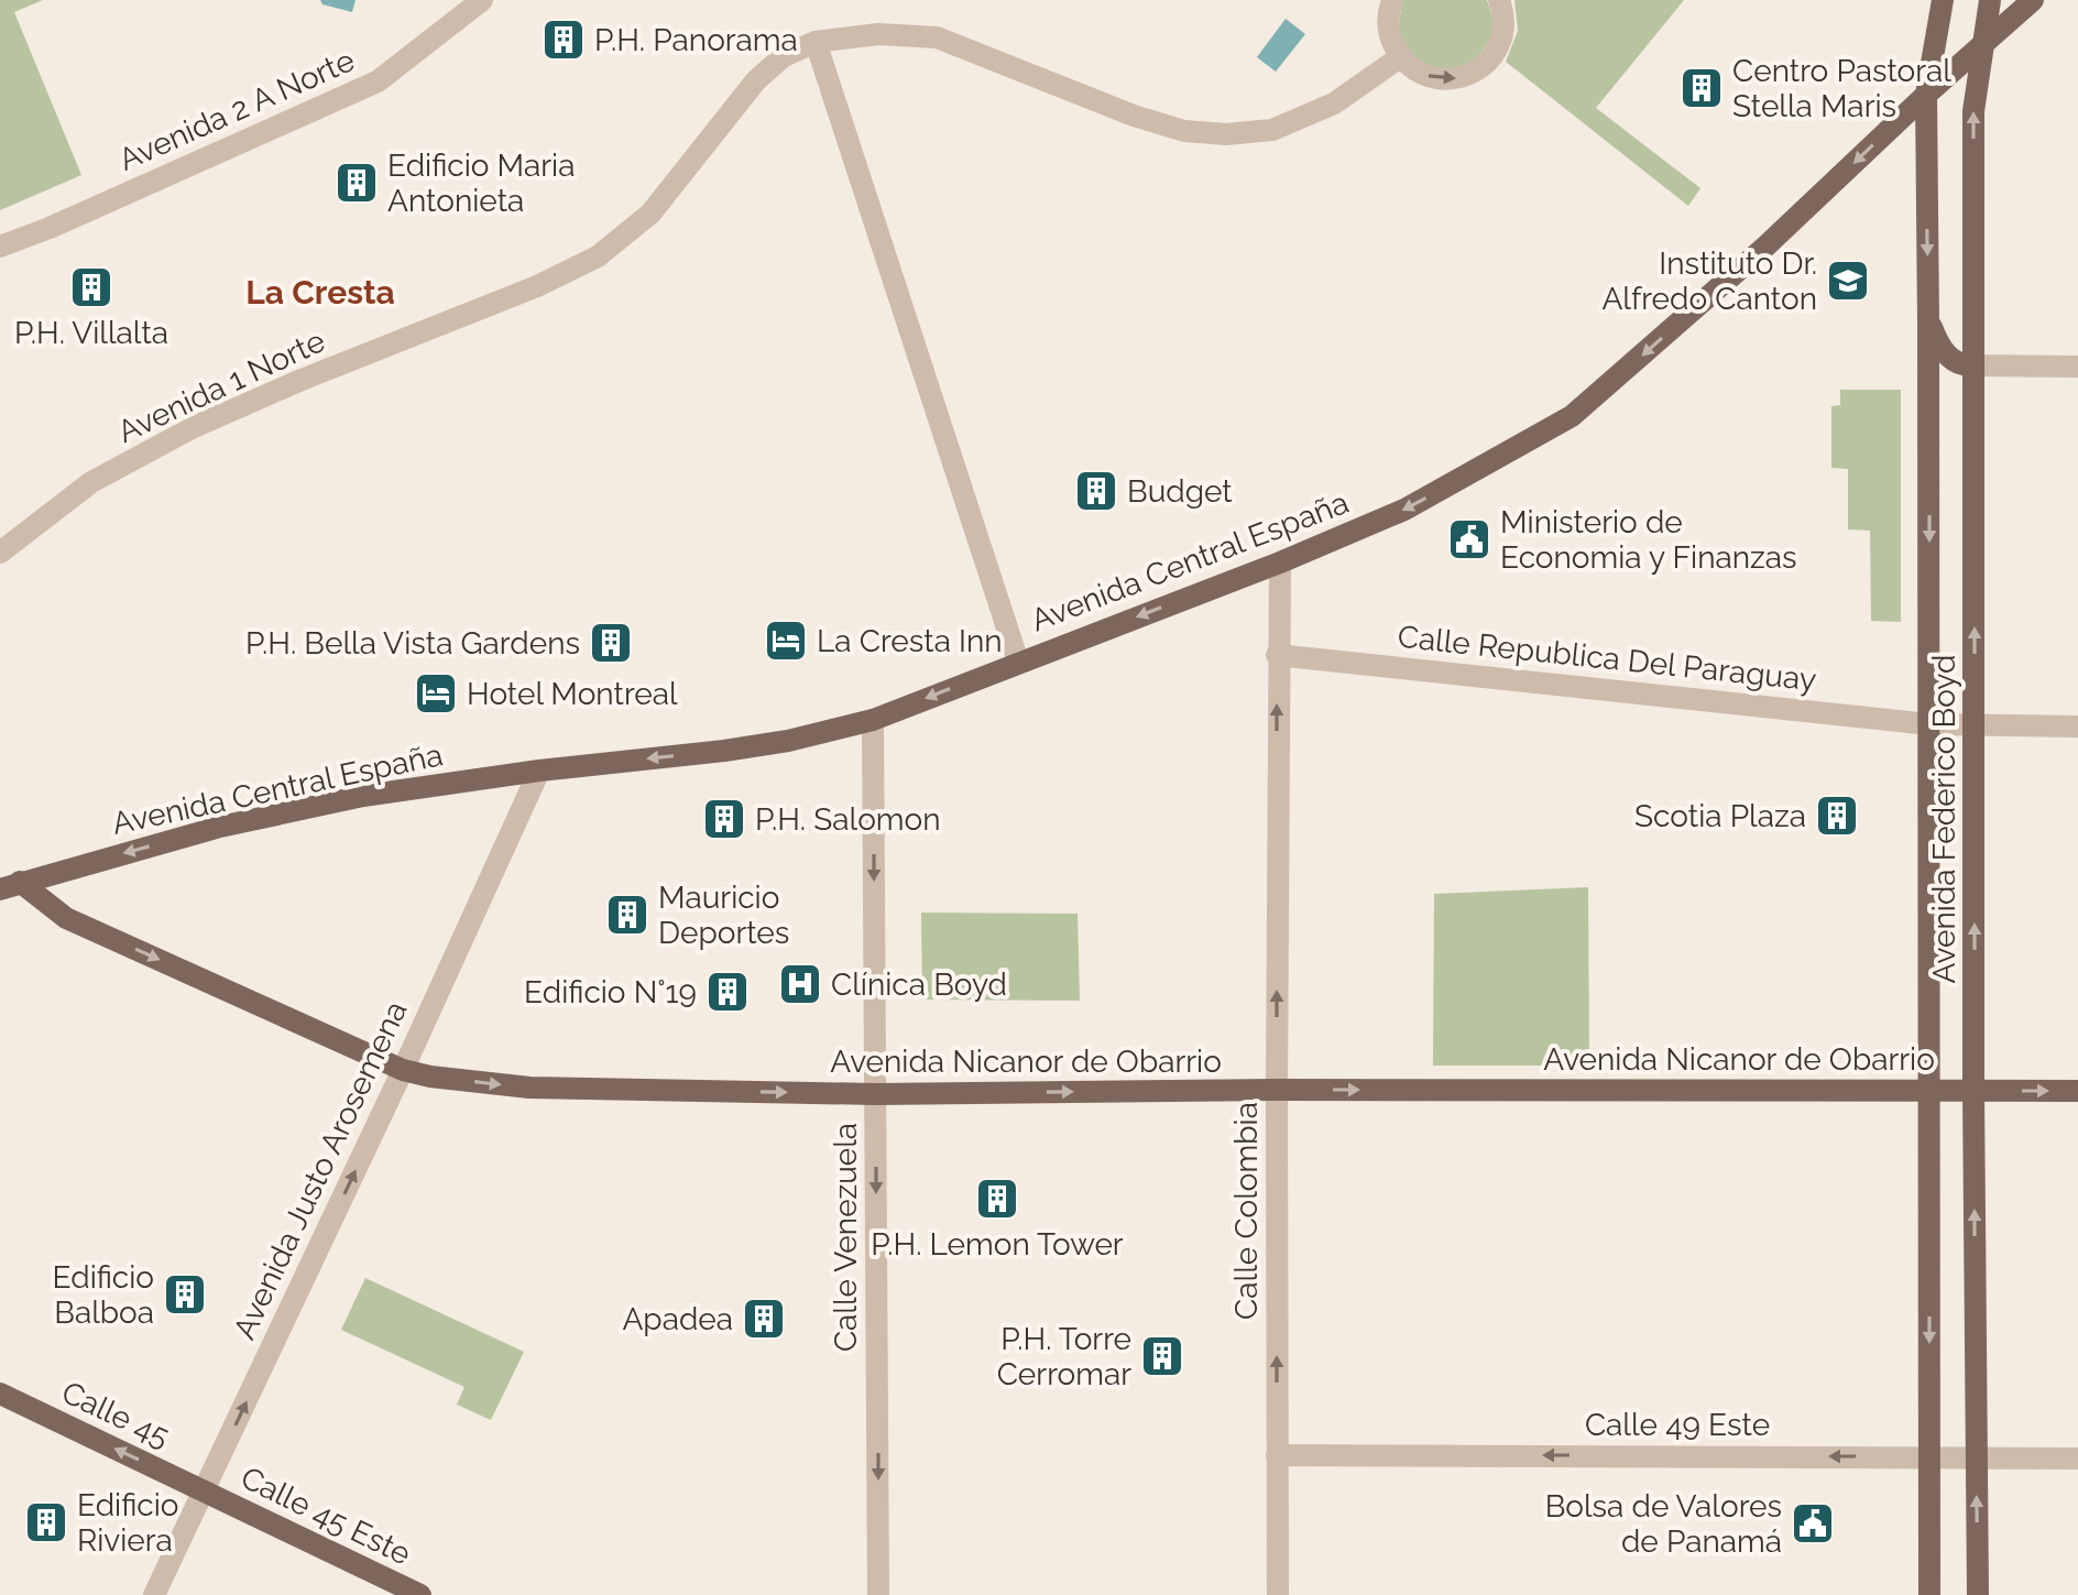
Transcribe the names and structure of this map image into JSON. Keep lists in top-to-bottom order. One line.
{"streets":{"main road":["Avenida Central España","Avenida Federico Boyd","Avenida Nicanor de Obarrio","Calle 45","Calle 45 Este"],"street":["Avenida 2 A Norte","Avenida 1 Norte","Calle Republica Del Paraguay","Avenida Justo Arosemena","Calle Colombia","Calle Venezuela","Calle 49 Este"]},"crossings":[["Avenida Central España","Avenida Federico Boyd"],["Avenida Central España","Avenida Nicanor de Obarrio"],["Avenida Central España","Avenida Justo Arosemena"],["Avenida Central España","Calle Colombia"],["Avenida Central España","Calle Venezuela"],["Calle Republica Del Paraguay","Avenida Federico Boyd"],["Calle Republica Del Paraguay","Calle Colombia"],["Avenida Federico Boyd","Avenida Nicanor de Obarrio"],["Avenida Federico Boyd","Calle 49 Este"],["Avenida Nicanor de Obarrio","Avenida Justo Arosemena"],["Avenida Nicanor de Obarrio","Calle Colombia"],["Avenida Nicanor de Obarrio","Calle Venezuela"],["Avenida Justo Arosemena","Calle 45"],["Avenida Justo Arosemena","Calle 45 Este"],["Calle Colombia","Calle 49 Este"],["Calle 45","Calle 45 Este"]],"one_way":["Avenida Central España","Avenida Nicanor de Obarrio","Avenida Justo Arosemena","Calle Colombia","Calle Venezuela","Calle 45","Calle 49 Este"],"districts":["La Cresta"],"places":{"building":["P.H. Panorama","Centro Pastoral Stella Maris","Edificio Maria Antonieta","P.H. Villalta","Budget","P.H. Bella Vista Gardens","Scotia Plaza","P.H. Salomon","Mauricio Deportes","Edificio N°19","P.H. Lemon Tower","Edificio Balboa","Apadea","P.H. Torre Cerromar","Edificio Riviera"],"school or university":["Instituto Dr. Alfredo Canton"],"public building":["Ministerio de Economia y Finanzas","Bolsa de Valores de Panamá"],"hotel":["La Cresta Inn","Hotel Montreal"],"hospital":["Clínica Boyd"]}}
